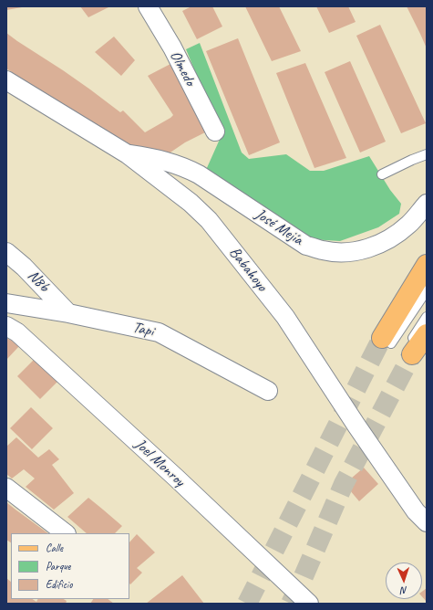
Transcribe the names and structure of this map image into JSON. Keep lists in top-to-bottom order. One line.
{"streets":{"street":["Olmedo","José Mejía","Babahoyo","N8b","Tapi","Joel Monroy"]},"crossings":[["José Mejía","Babahoyo"],["N8b","Tapi"]],"legend":["Calle","Parque","Edificio"],"north":"bottom"}
